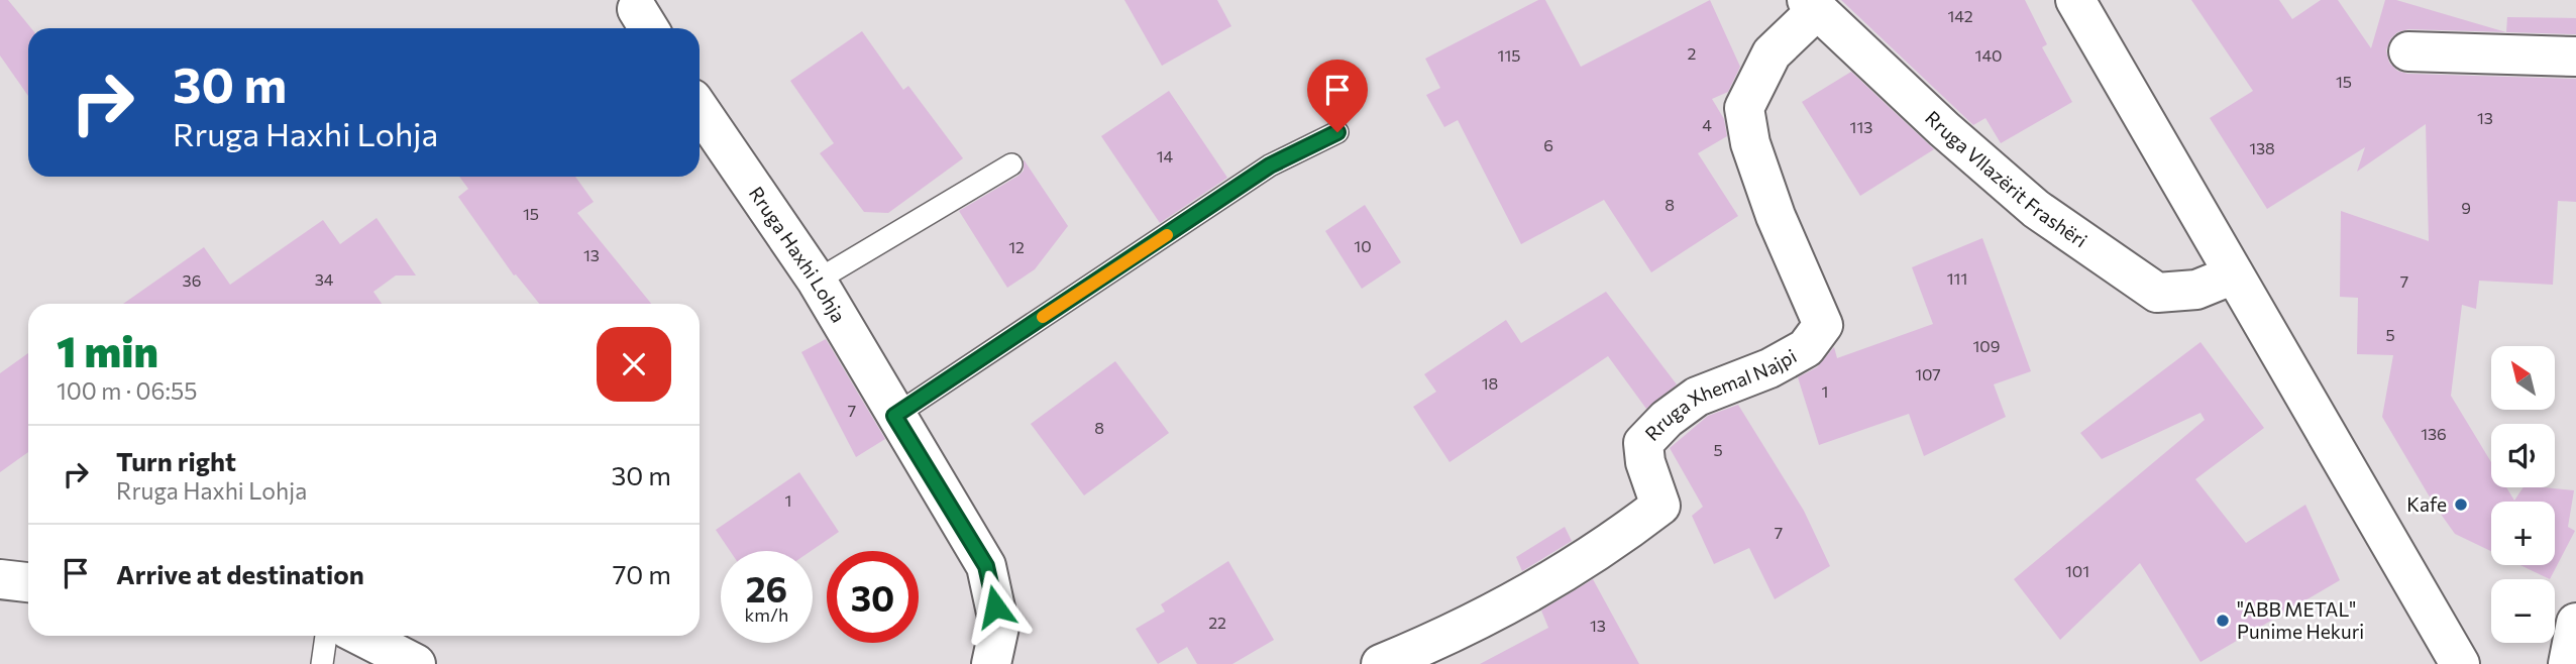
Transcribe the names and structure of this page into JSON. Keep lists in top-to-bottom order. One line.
{"streets":{"street":["Rruga Vllazërit Frashëri","Rruga Haxhi Lohja","Rruga Xhemal Najpi"]},"crossings":[["Rruga Vllazërit Frashëri","Rruga Xhemal Najpi"]],"places":["Kafe","\"ABB METAL\" Punime Hekuri"],"house_numbers":["142","2","115","140","15","13","4","113","6","138","14","8","9","15","10","12","13","111","34","36","7","5","109","107","18","1","7","8","136","5","1","7","101","22","13"],"north":"top left","page":{"turn":["30 m","Rruga Haxhi Lohja"],"heading":["1 min","100 m · 06:55"],"map_buttons":["+","−"],"list":[{"name":"Turn right","note":"Rruga Haxhi Lohja","value":"30 m"},{"name":"Arrive at destination","value":"70 m"}],"speed":"26 km/h","limit":"30"}}
